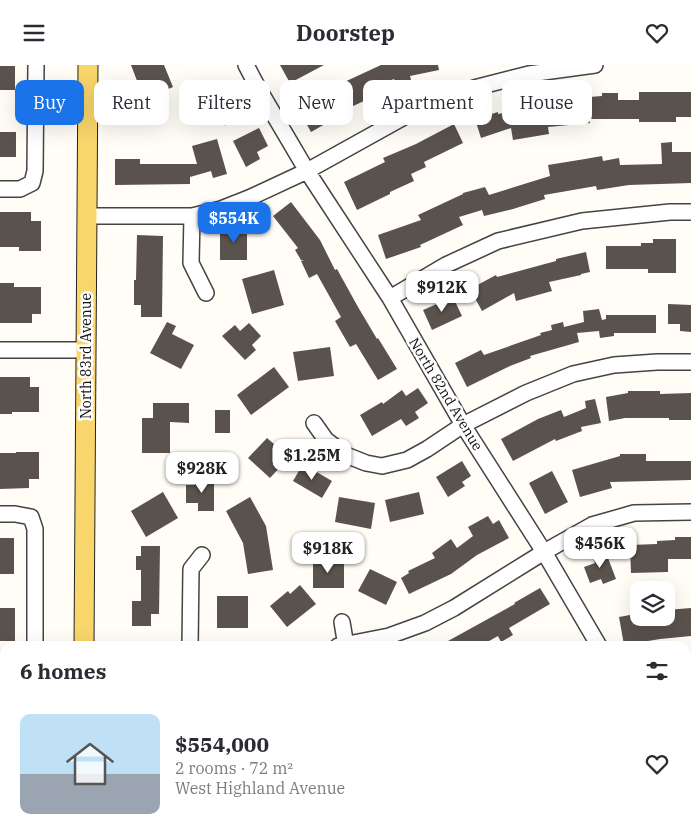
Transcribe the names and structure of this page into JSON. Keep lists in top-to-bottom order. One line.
{"streets":{"main road":["North 83rd Avenue"],"street":["North 82nd Avenue"]},"page":{"header":"Doorstep","chip":["Buy","Rent","Filters","New","Apartment","House"],"price":["$554K","$912K","$1.25M","$928K","$456K","$918K"],"heading":"6 homes","list":[{"name":"$554,000","note":"2 rooms · 72 m² · West Highland Avenue"}]}}
